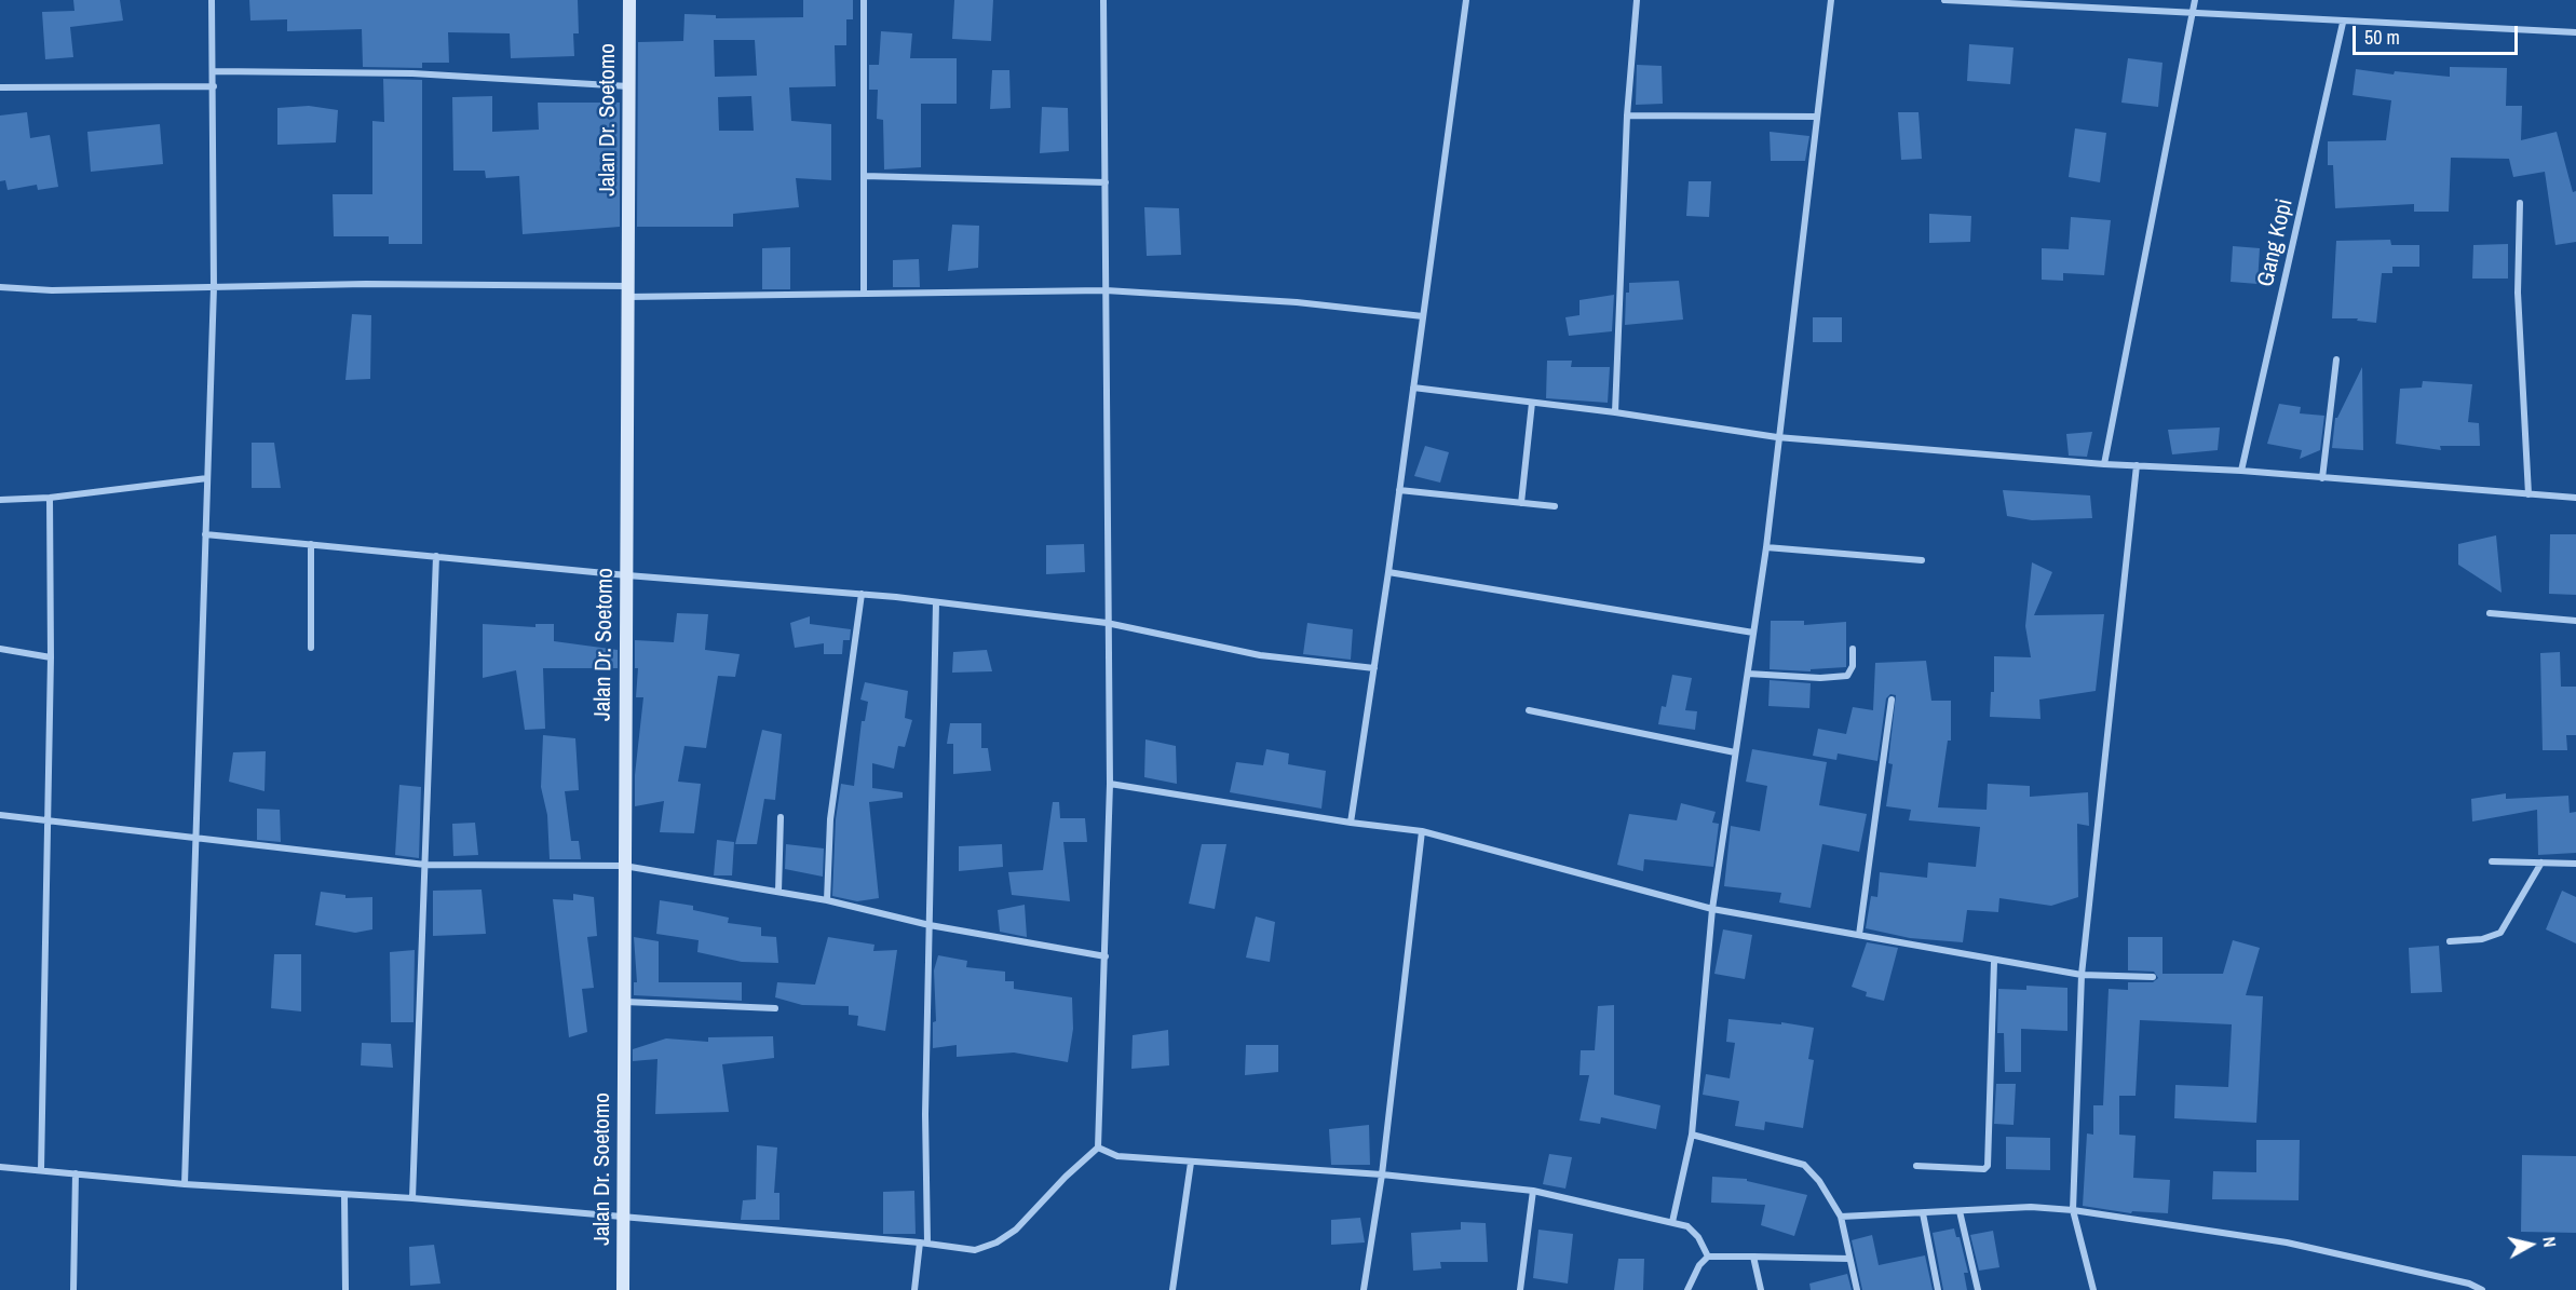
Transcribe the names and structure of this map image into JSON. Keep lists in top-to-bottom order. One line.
{"streets":{"street":["Jalan Dr. Soetomo","Gang Kopi"]},"scale_bar":"50 m","north":"right"}
